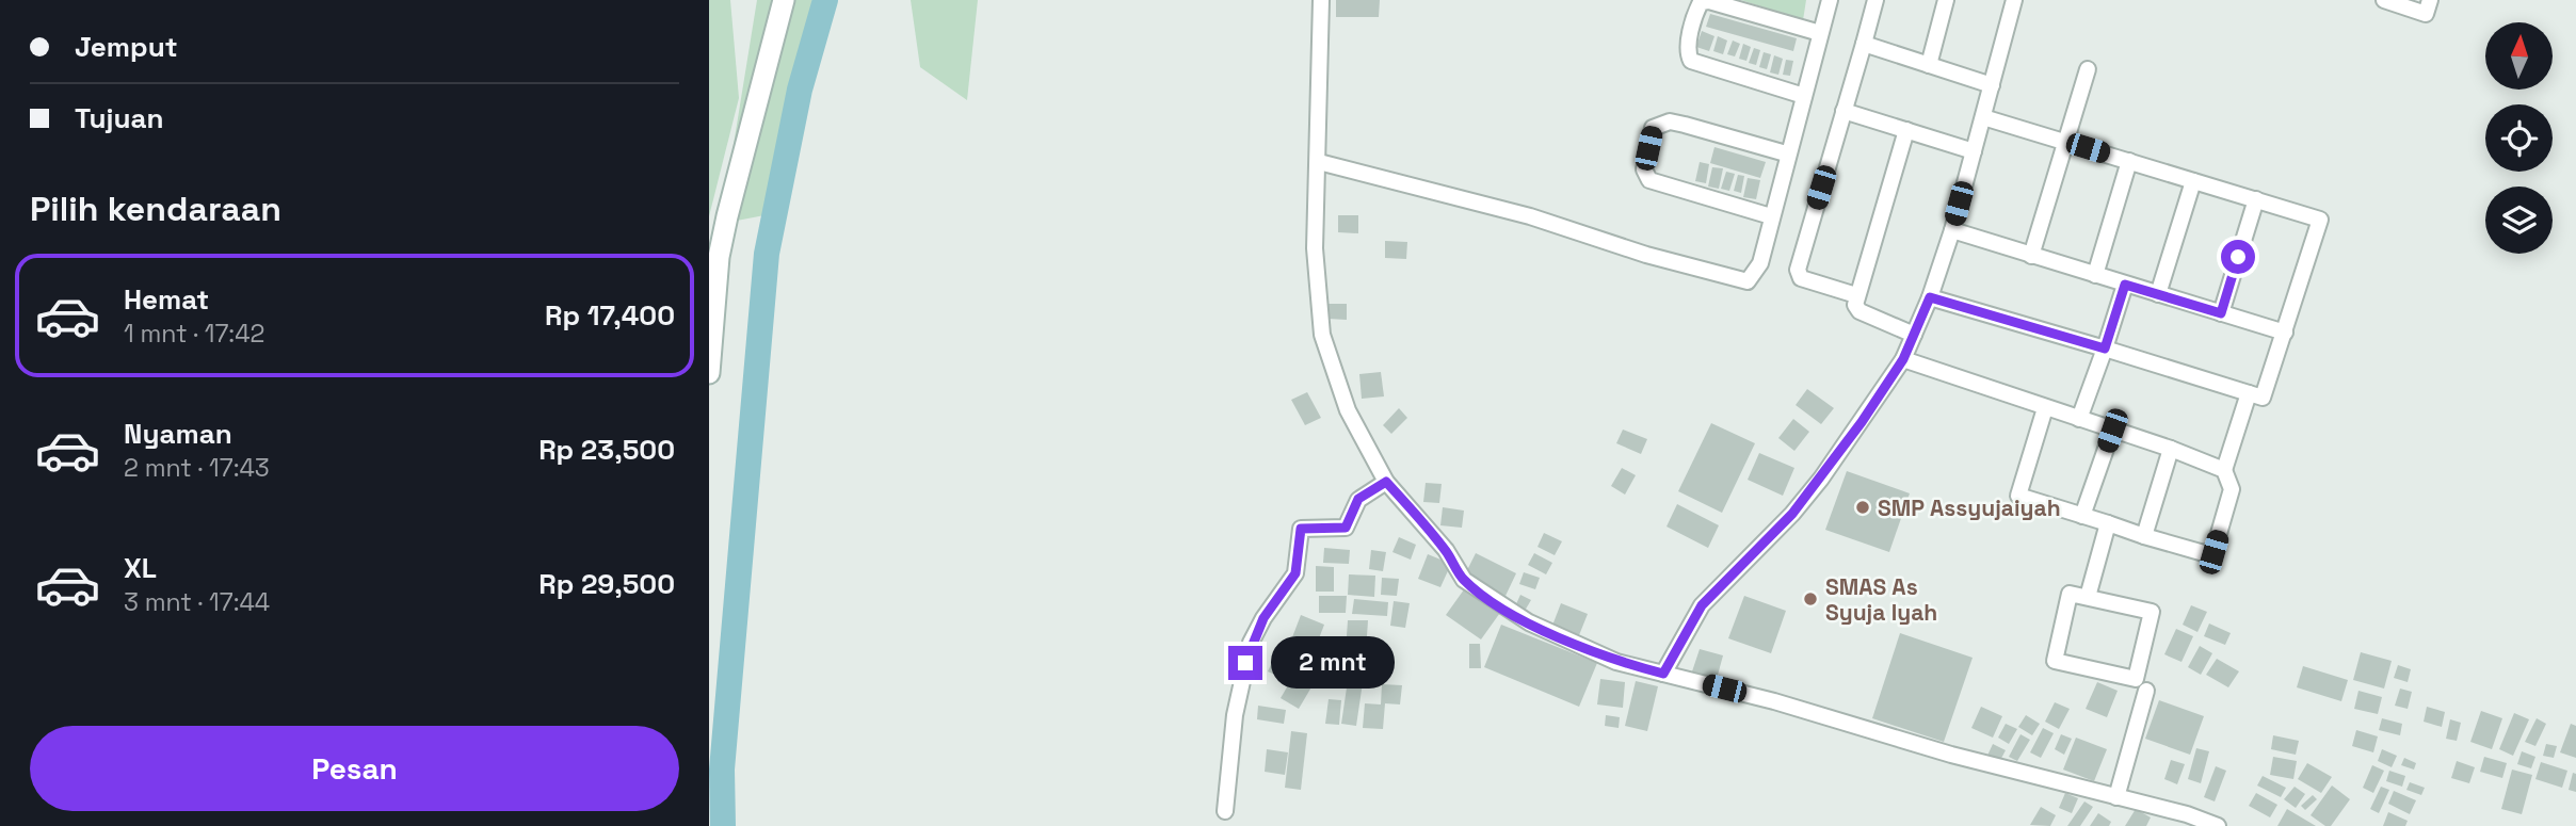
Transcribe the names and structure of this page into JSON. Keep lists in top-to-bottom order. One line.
{"places":["SMP Assyujaiyah","SMAS As Syuja Iyah"],"north":"top","page":{"banner":["Jemput","Tujuan"],"heading":"Pilih kendaraan","list":[{"name":"Hemat","note":"1 mnt · 17:42","value":"Rp 17,400"},{"name":"Nyaman","note":"2 mnt · 17:43","value":"Rp 23,500"},{"name":"XL","note":"3 mnt · 17:44","value":"Rp 29,500"}],"bubble":"2 mnt","buttons":"Pesan"}}
